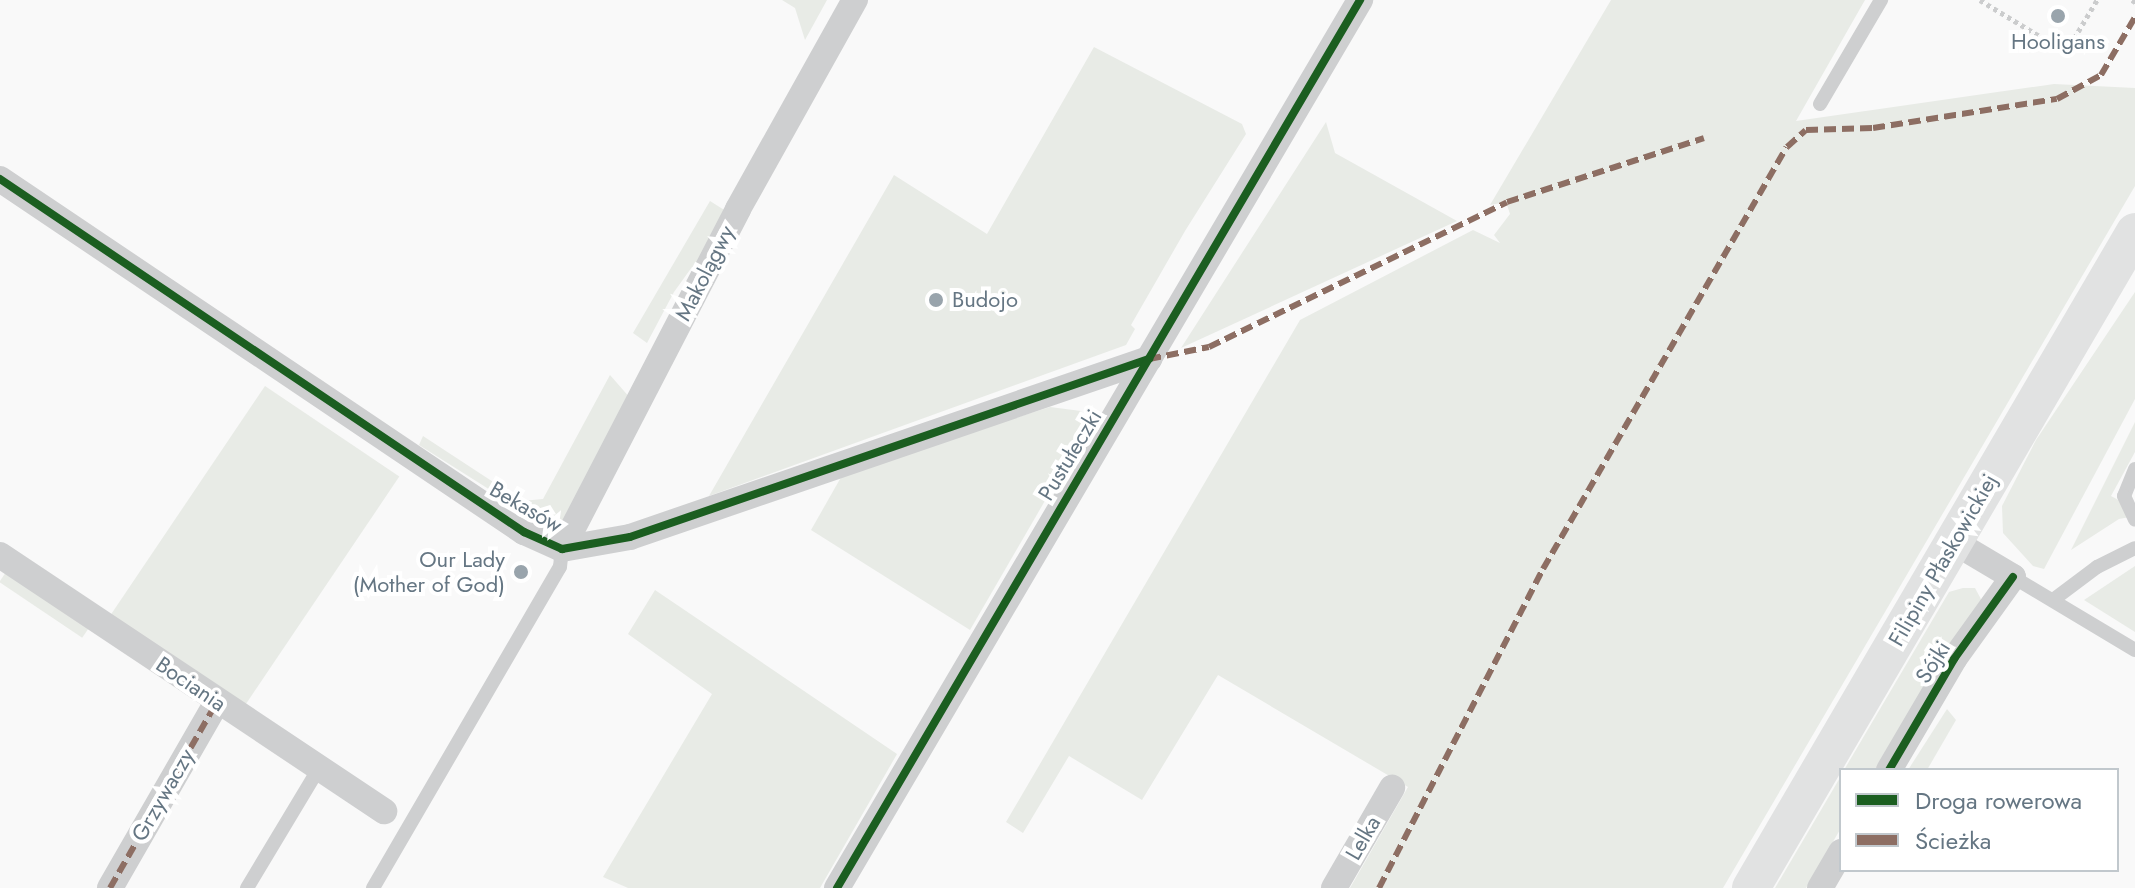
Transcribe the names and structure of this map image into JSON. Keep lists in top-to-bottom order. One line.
{"streets":{"main road":["Filipiny Płaskowickiej"],"street":["Makolągwy","Pustułeczki","Bekasów","Sójki","Bociania","Grzywaczy","Lelka"]},"crossings":[["Makolągwy","Bekasów"],["Pustułeczki","Bekasów"],["Bociania","Grzywaczy"]],"places":["Hooligans","Budojo","Our Lady (Mother of God)"],"legend":["Droga rowerowa","Ścieżka"]}
